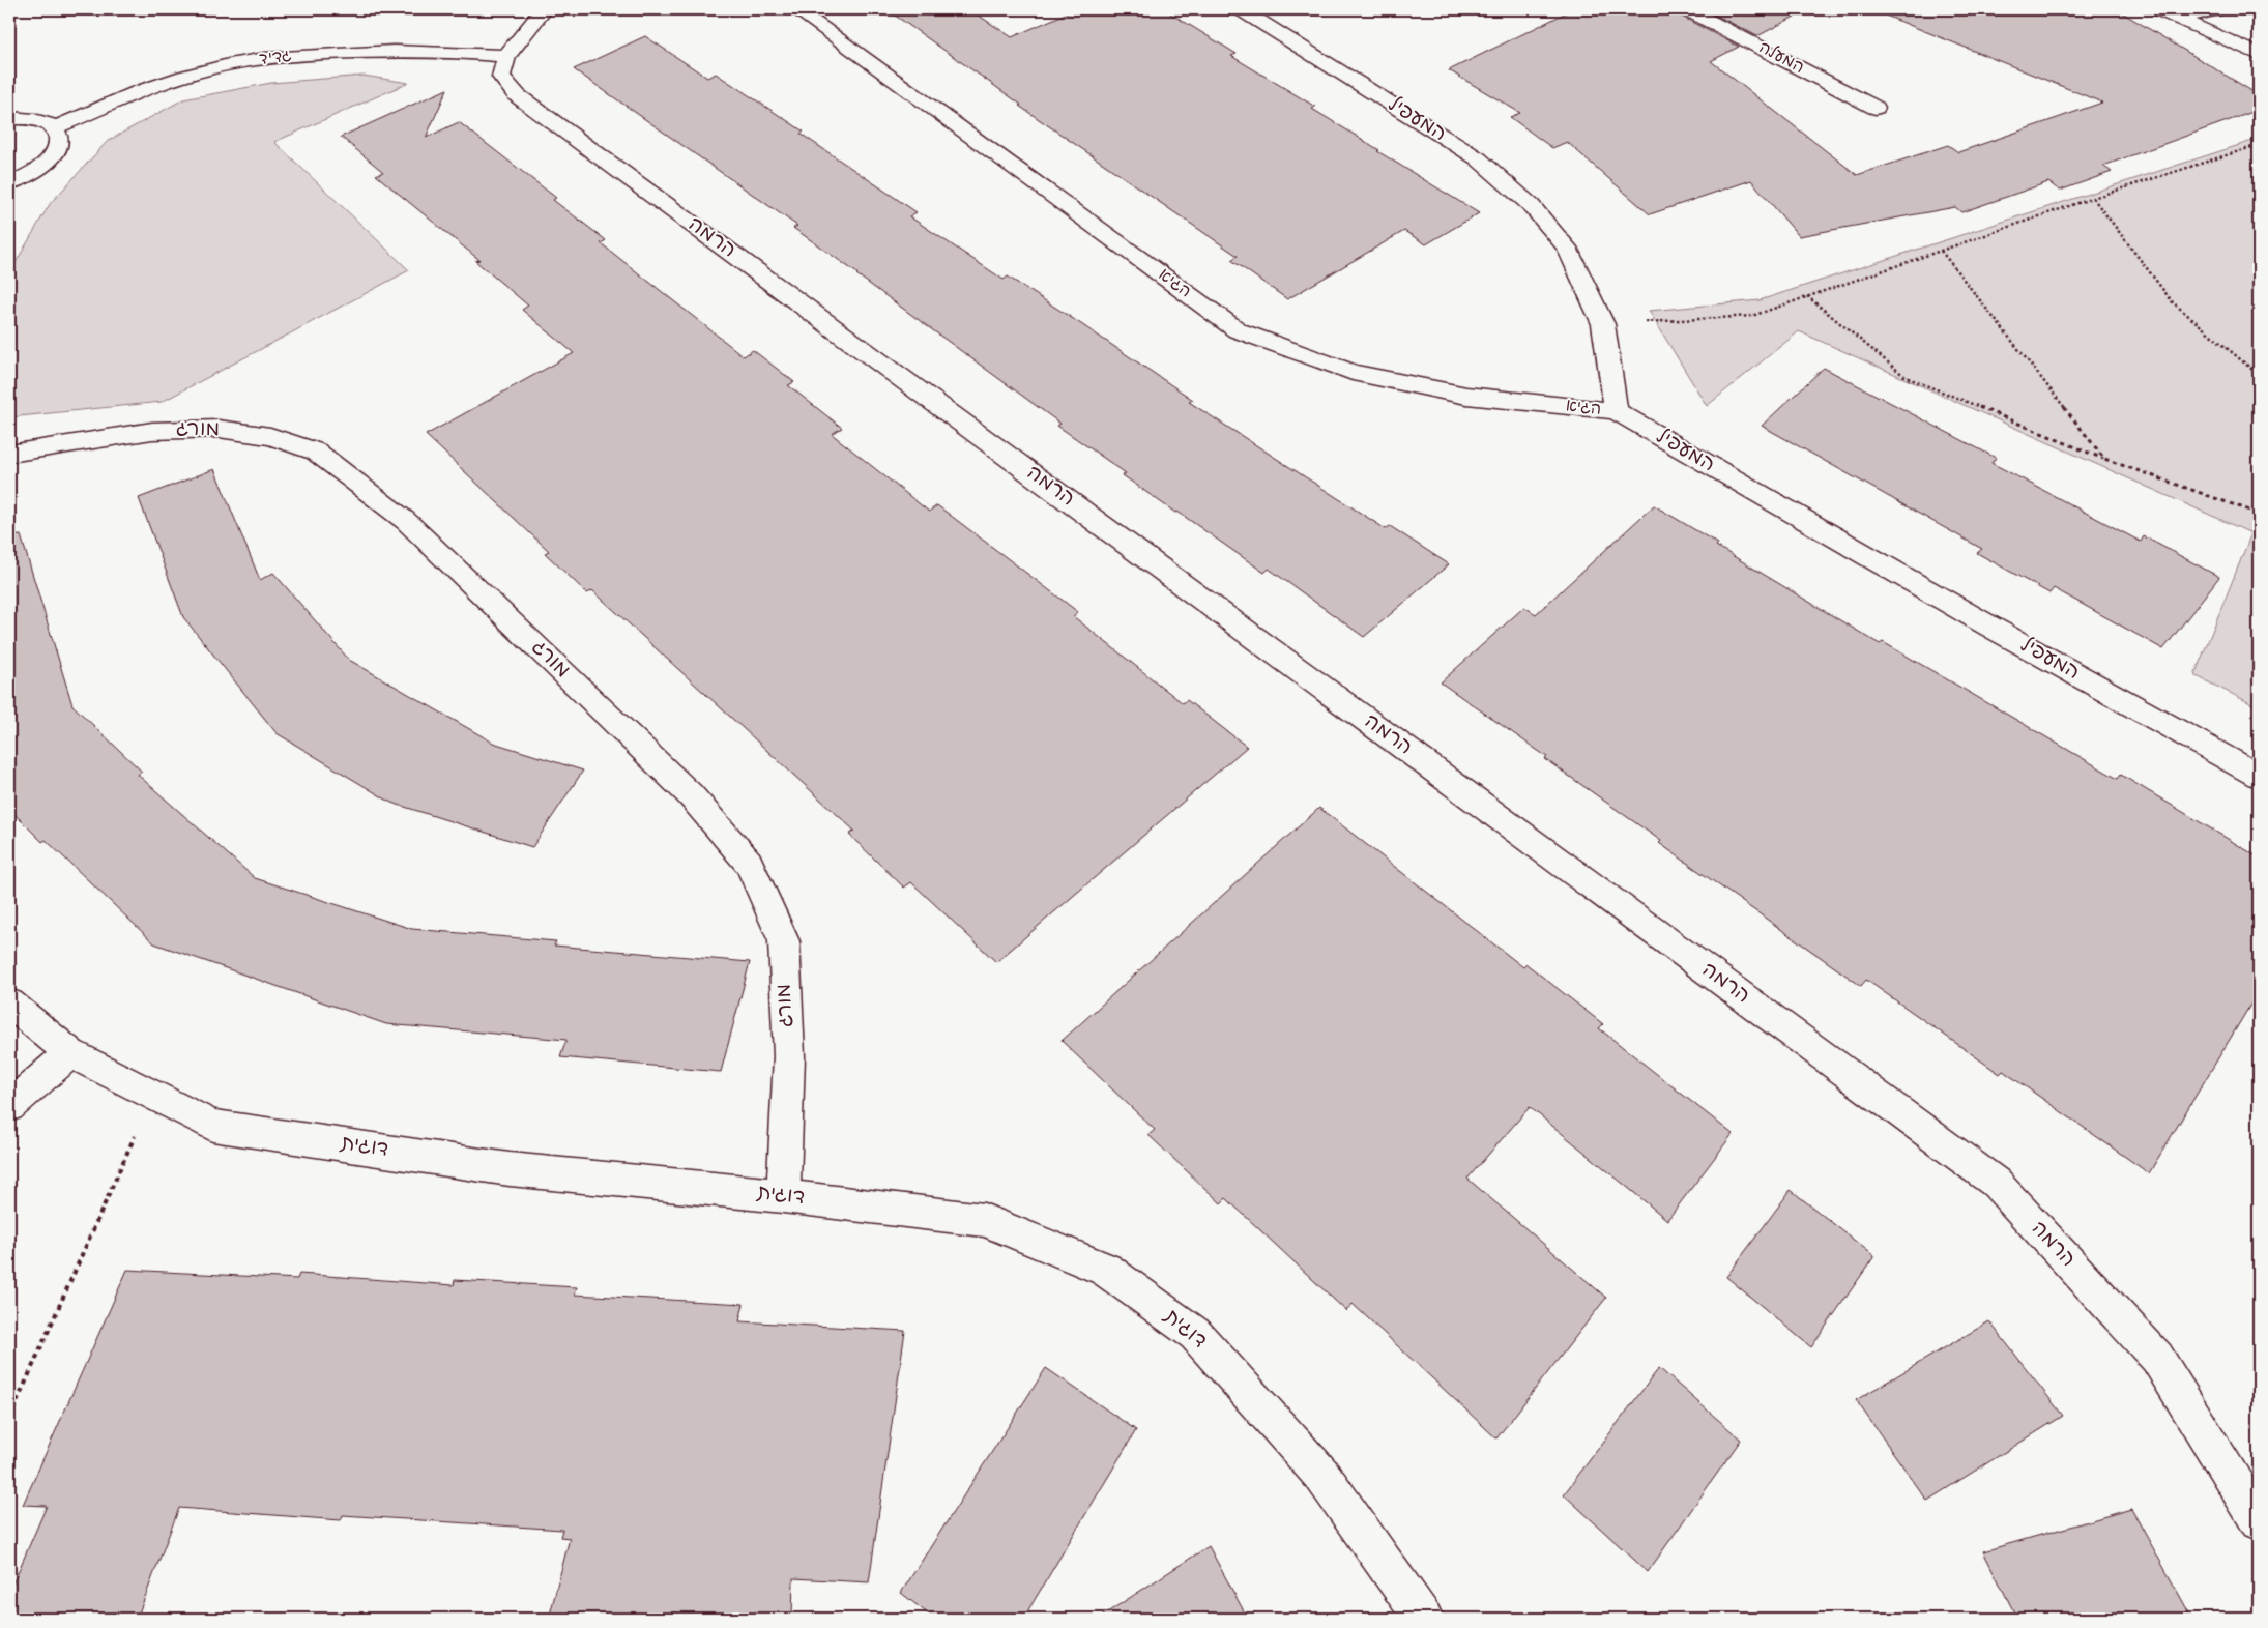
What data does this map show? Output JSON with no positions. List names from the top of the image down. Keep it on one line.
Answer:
{"streets":{"street":["גדיד","המעלה","המעפיל","הרמה","הגיא","מורג","דוגית"]},"crossings":[["גדיד","הרמה"],["המעפיל","הגיא"],["מורג","דוגית"]]}
